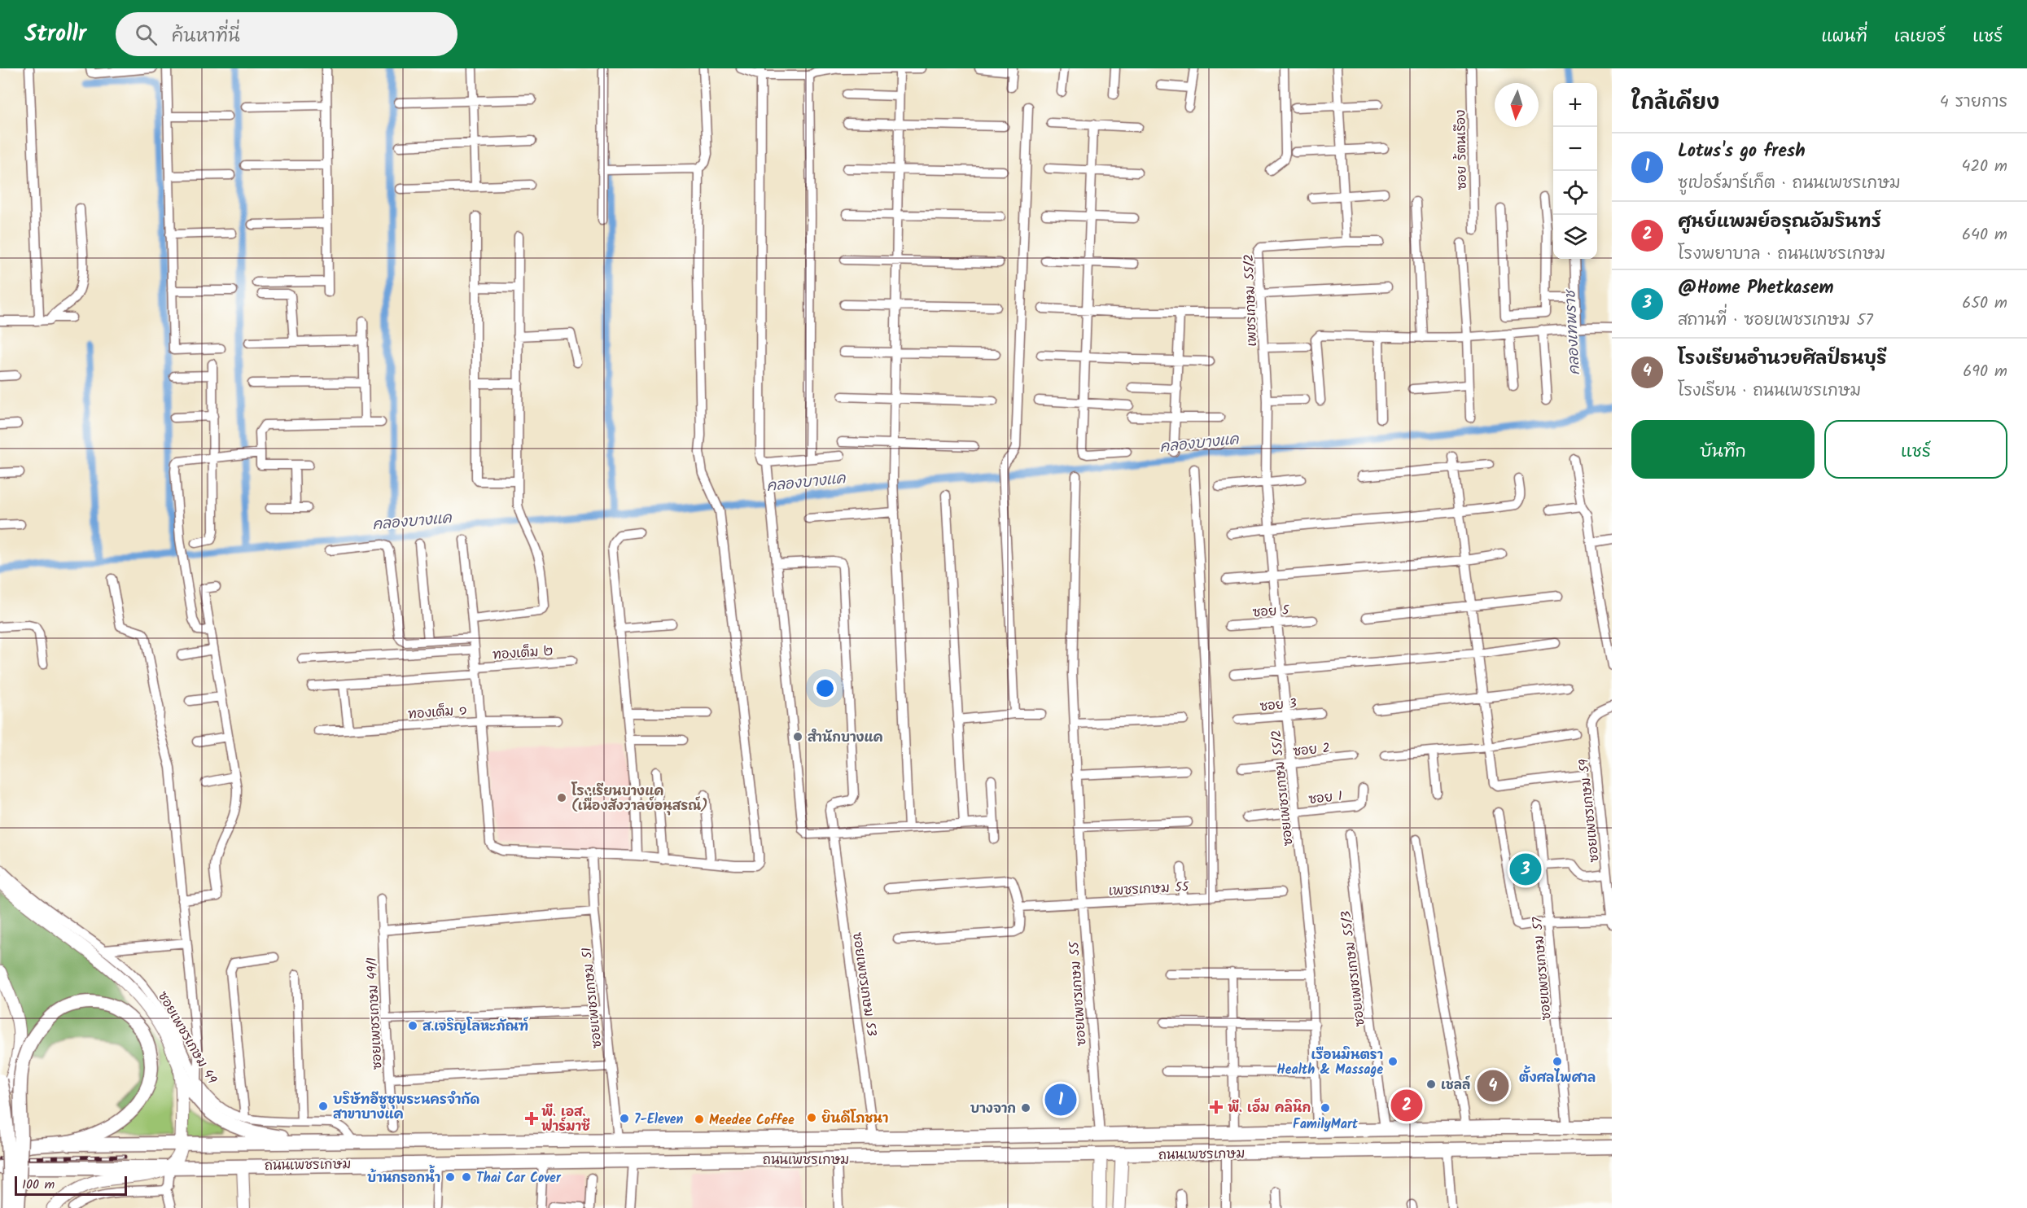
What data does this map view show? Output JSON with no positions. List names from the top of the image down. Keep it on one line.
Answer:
{"streets":{"main road":["ถนนเพชรเกษม"],"street":["ซอย ร้ตนเรึอง","เพชรเกษม 55/2","ซอย 5","ทองเต็ม ๒","ซอย 3","ทองเต็ม ๑","ซอย 2","ซอยเพชรเกษม 55/2","ซอย 1","ซอยเพชรเกษม 59","เพชรเกษม 55","ซอยเพชรเกษม 55/3","ซอยเพชรเกษม 57","ซอยเพชรเกษม 53","ซอยเพชรเกษม 55","ซอยเพชรเกษม 51","ซอยเพชรเกษม 49/1","ซอยเพชรเกษม 49"]},"crossings":[["เพชรเกษม 55/2","ซอยเพชรเกษม 55/2"],["ซอย 5","ซอยเพชรเกษม 55/2"],["ซอย 3","ซอยเพชรเกษม 55/2"],["ซอย 2","ซอยเพชรเกษม 55/2"],["ซอยเพชรเกษม 55/2","ซอย 1"],["ซอยเพชรเกษม 55/2","ถนนเพชรเกษม"],["เพชรเกษม 55","ซอยเพชรเกษม 55"],["ซอยเพชรเกษม 55/3","ถนนเพชรเกษม"],["ซอยเพชรเกษม 57","ถนนเพชรเกษม"],["ซอยเพชรเกษม 53","ถนนเพชรเกษม"],["ซอยเพชรเกษม 55","ถนนเพชรเกษม"],["ซอยเพชรเกษม 51","ถนนเพชรเกษม"],["ซอยเพชรเกษม 49","ถนนเพชรเกษม"]],"water":["คลองเทพราช","คลองบางแค"],"places":{"other":["สำนักบางแค","โรงเรียนบางแค (เนื่องสังวาลย์อนุสรณ์)","ส.เจริญโลหะภัณฑ์","เรือนมินตรา Health & Massage","ตั้งศลไพศาล","เชลล์","บริษัทอีซูซุพระนครจำกัด สาขาบางแค","บางจาก","FamilyMart","ยินดีโภชนา","7-Eleven","Meedee Coffee","บ้านกรอกน้ำ","Thai Car Cover"],"health":["พี. เอ็ม คลินิก","พี. เอส. ฟาร์มาซี"]},"scale_bar":"100 m","north":"bottom","page":{"header":"Strollr","search":"ค้นหาที่นี่","nav":["แผนที่","เลเยอร์","แชร์"],"heading":["ใกล้เคียง","4 รายการ"],"map_buttons":["+","−"],"list":[{"mark":"1","name":"Lotus's go fresh","note":"ซูเปอร์มาร์เก็ต · ถนนเพชรเกษม","value":"420 m"},{"mark":"2","name":"ศูนย์แพมย์อรุณอัมรินทร์","note":"โรงพยาบาล · ถนนเพชรเกษม","value":"640 m"},{"mark":"3","name":"@Home Phetkasem","note":"สถานที่ · ซอยเพชรเกษม 57","value":"650 m"},{"mark":"4","name":"โรงเรียนอำนวยศิลป์ธนบุรี","note":"โรงเรียน · ถนนเพชรเกษม","value":"690 m"}],"buttons":["บันทึก","แชร์"],"pins":["3","4","1","2"],"scale":"100 m"}}
